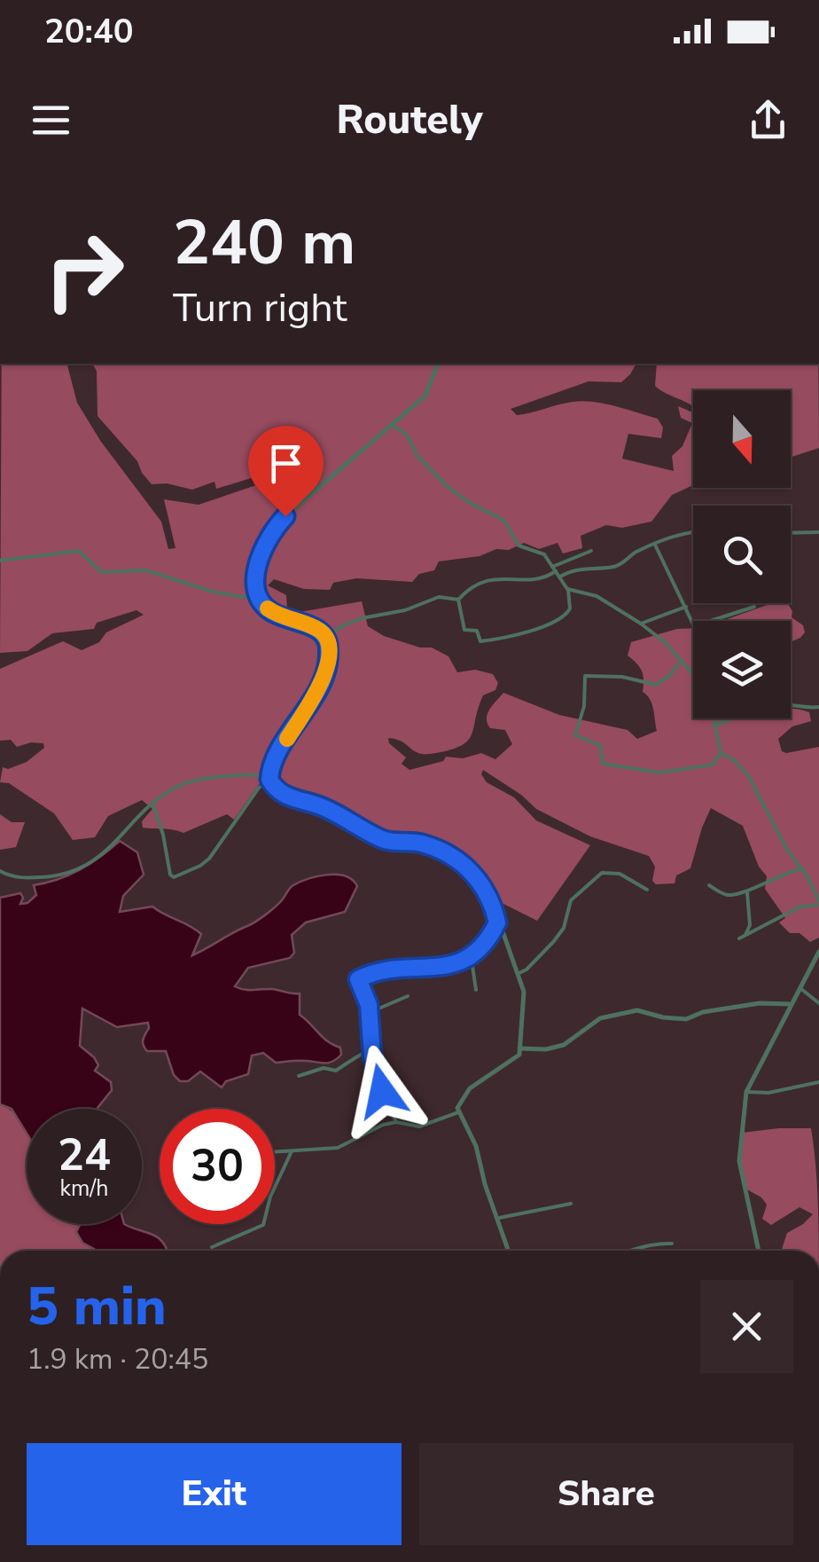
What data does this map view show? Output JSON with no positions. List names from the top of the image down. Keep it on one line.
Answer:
{"north":"bottom","page":{"status":"20:40","header":"Routely","turn":["240 m","Turn right"],"speed":"24 km/h","limit":"30","heading":["5 min","1.9 km · 20:45"],"buttons":["Exit","Share"]}}
